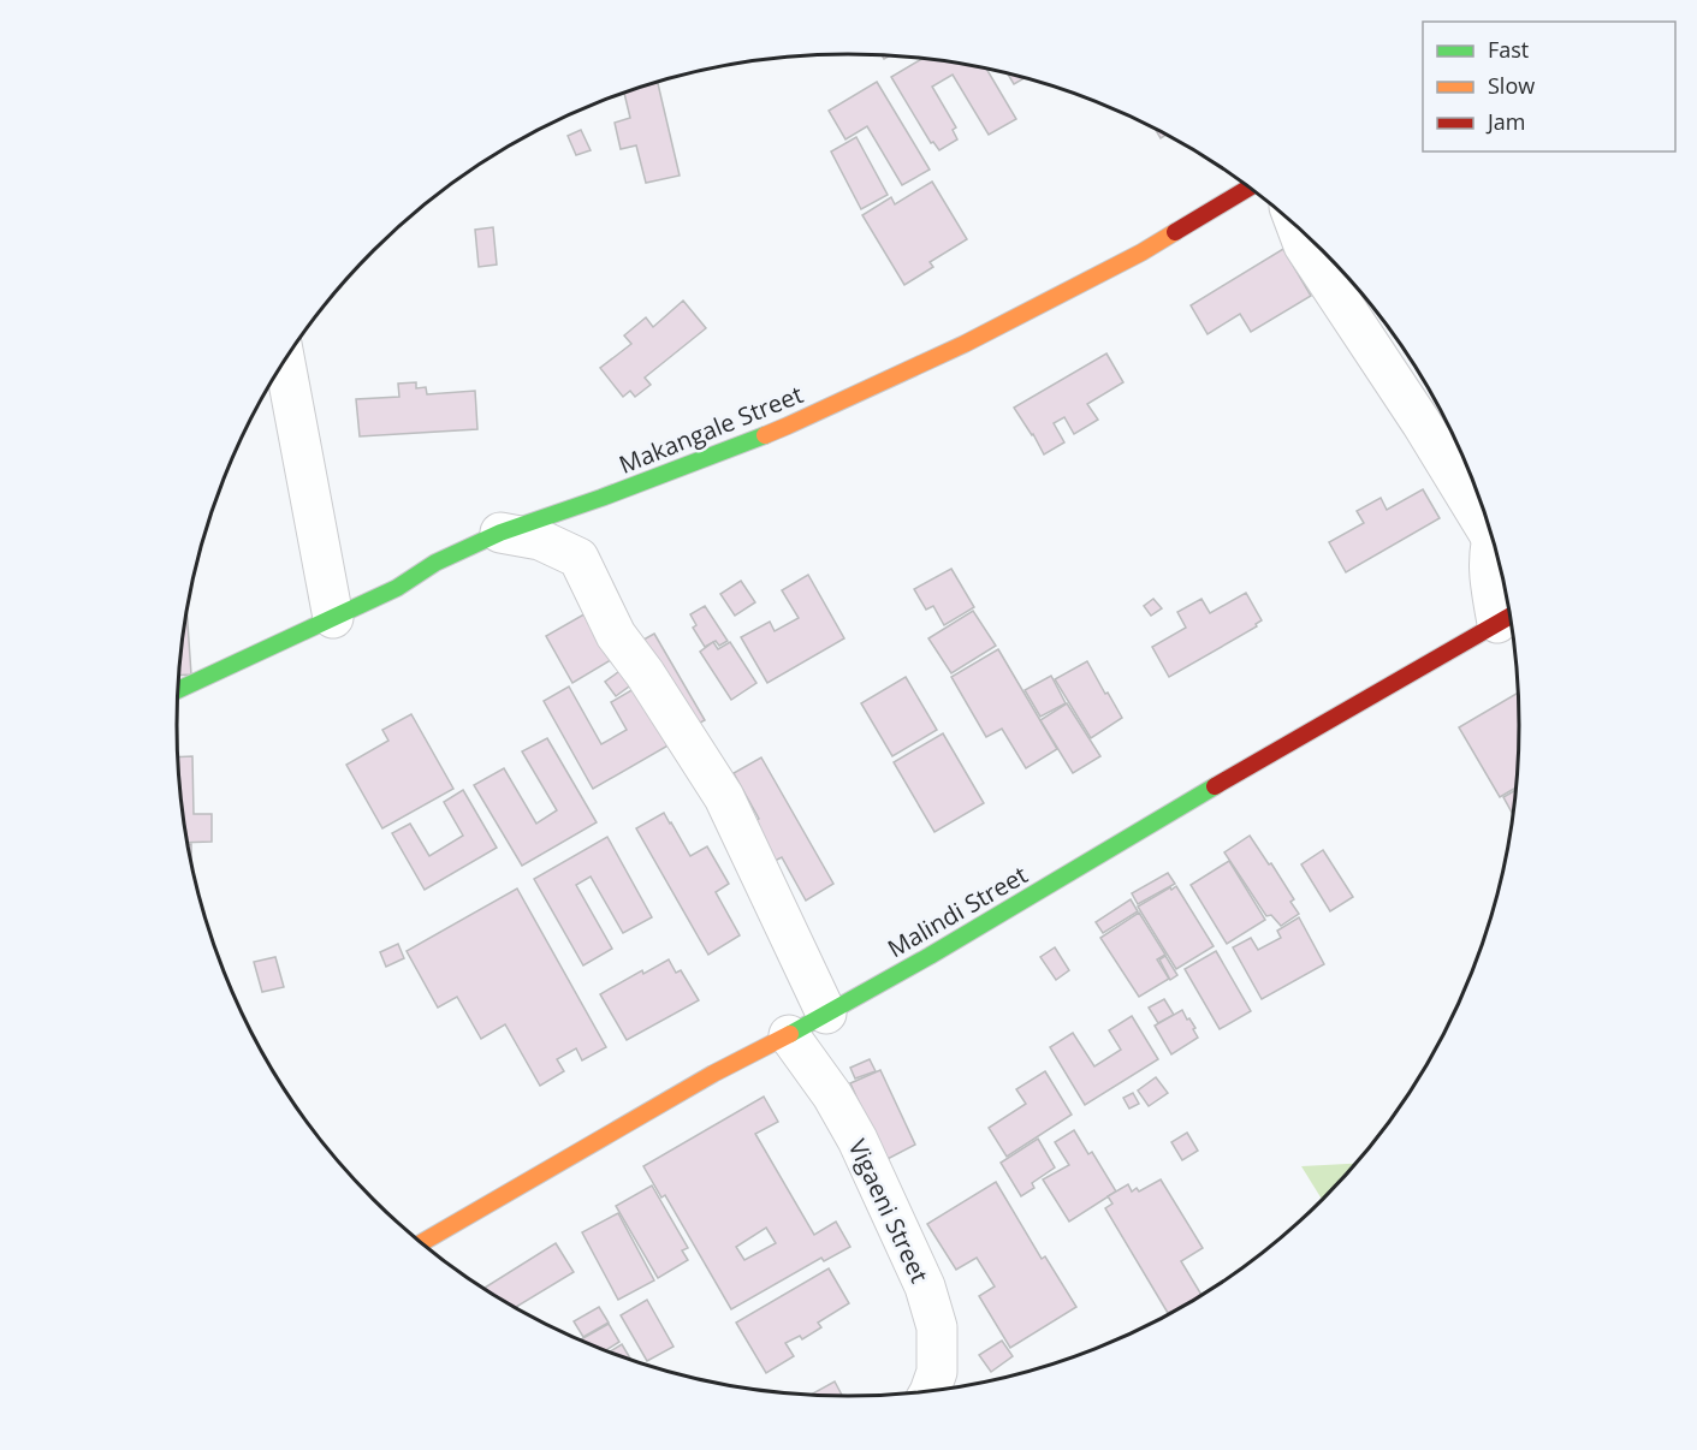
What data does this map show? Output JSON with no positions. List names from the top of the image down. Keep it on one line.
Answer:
{"streets":{"street":["Makangale Street","Malindi Street","Vigaeni Street"]},"crossings":[["Malindi Street","Vigaeni Street"]],"legend":["Fast","Slow","Jam"]}
